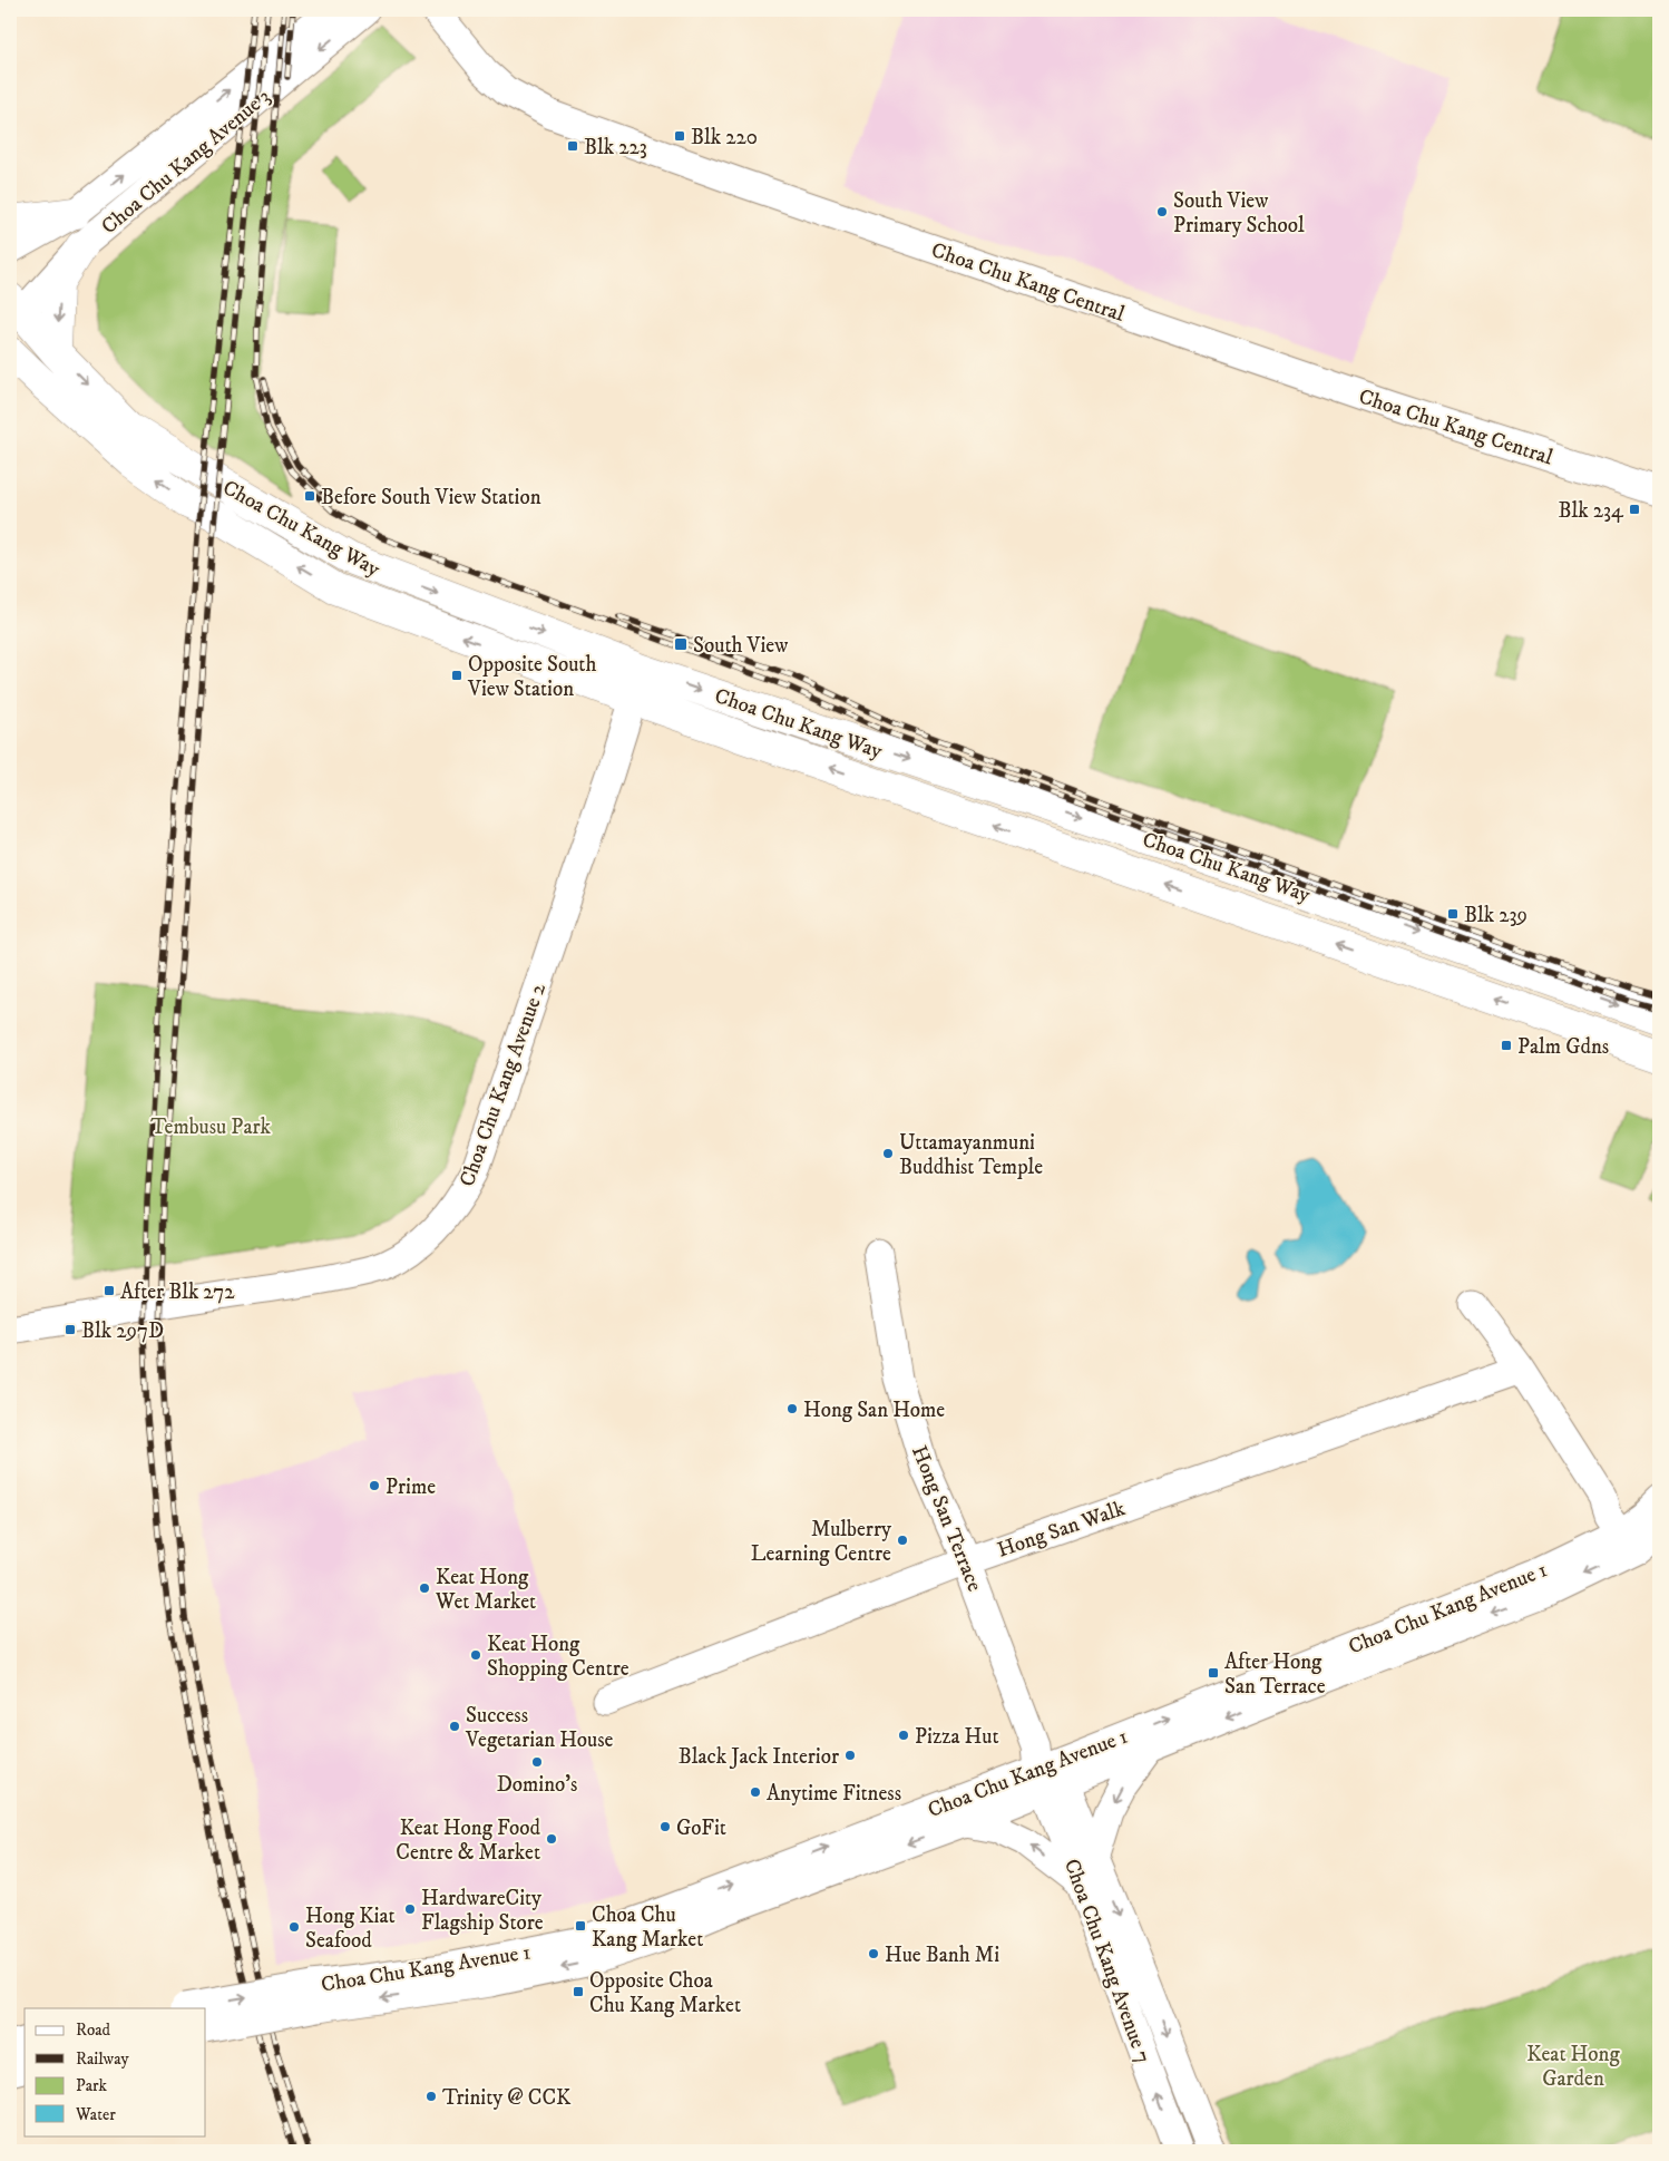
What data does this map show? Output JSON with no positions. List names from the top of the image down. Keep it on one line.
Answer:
{"streets":{"main road":["Choa Chu Kang Way"],"street":["Choa Chu Kang Avenue 3","Choa Chu Kang Central","Choa Chu Kang Avenue 2","Hong San Terrace","Hong San Walk","Choa Chu Kang Avenue 1","Choa Chu Kang Avenue 7"]},"crossings":[["Choa Chu Kang Avenue 3","Choa Chu Kang Way"],["Choa Chu Kang Way","Choa Chu Kang Avenue 2"],["Hong San Terrace","Hong San Walk"],["Hong San Terrace","Choa Chu Kang Avenue 1"],["Hong San Terrace","Choa Chu Kang Avenue 7"],["Choa Chu Kang Avenue 1","Choa Chu Kang Avenue 7"]],"parks":["Tembusu Park","Keat Hong Garden"],"places":{"transit":["Blk 220","Blk 223","Before South View Station","Blk 234","South View","Opposite South View Station","Blk 239","Palm Gdns","After Blk 272","Blk 297D","After Hong San Terrace","Choa Chu Kang Market","Opposite Choa Chu Kang Market"],"other":["South View Primary School","Uttamayanmuni Buddhist Temple","Hong San Home","Prime","Mulberry Learning Centre","Keat Hong Wet Market","Keat Hong Shopping Centre","Success Vegetarian House","Pizza Hut","Black Jack Interior","Domino's","Anytime Fitness","GoFit","Keat Hong Food Centre & Market","HardwareCity Flagship Store","Hong Kiat Seafood","Hue Banh Mi","Trinity @ CCK"]},"legend":["Road","Railway","Park","Water"]}
